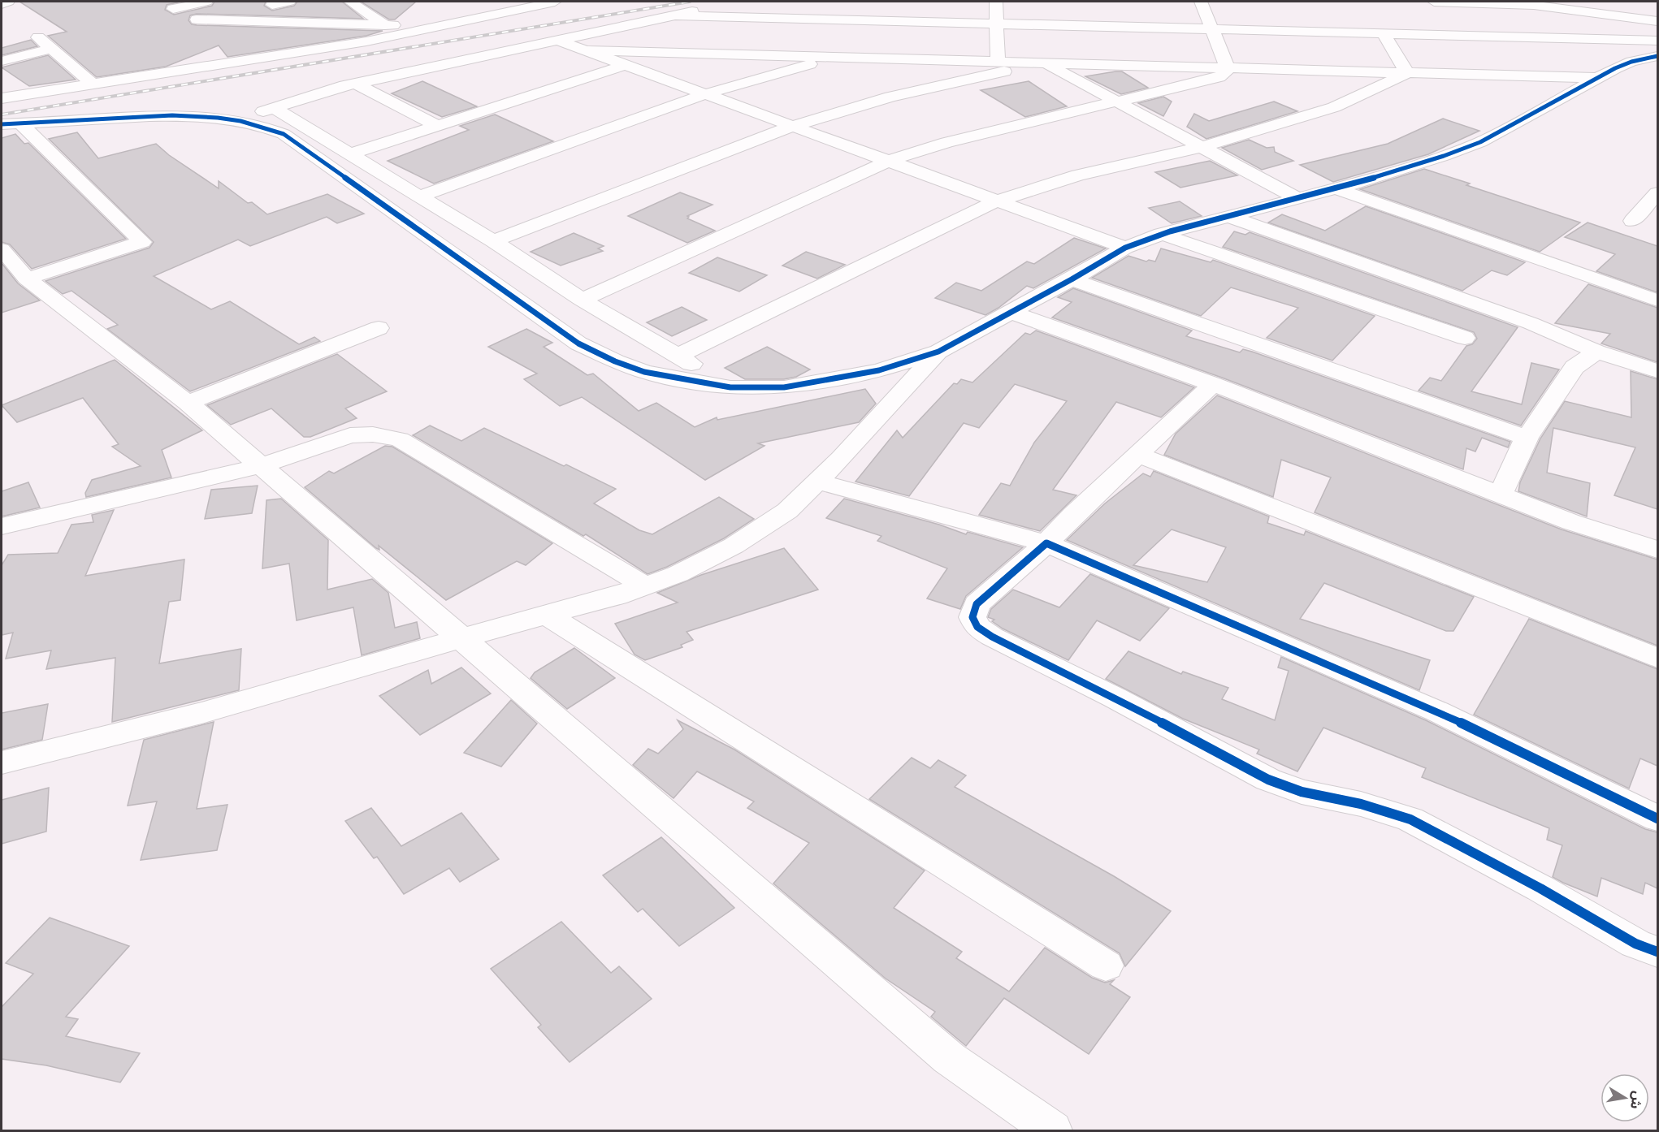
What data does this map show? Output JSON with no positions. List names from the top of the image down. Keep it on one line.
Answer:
{"north":"right"}
